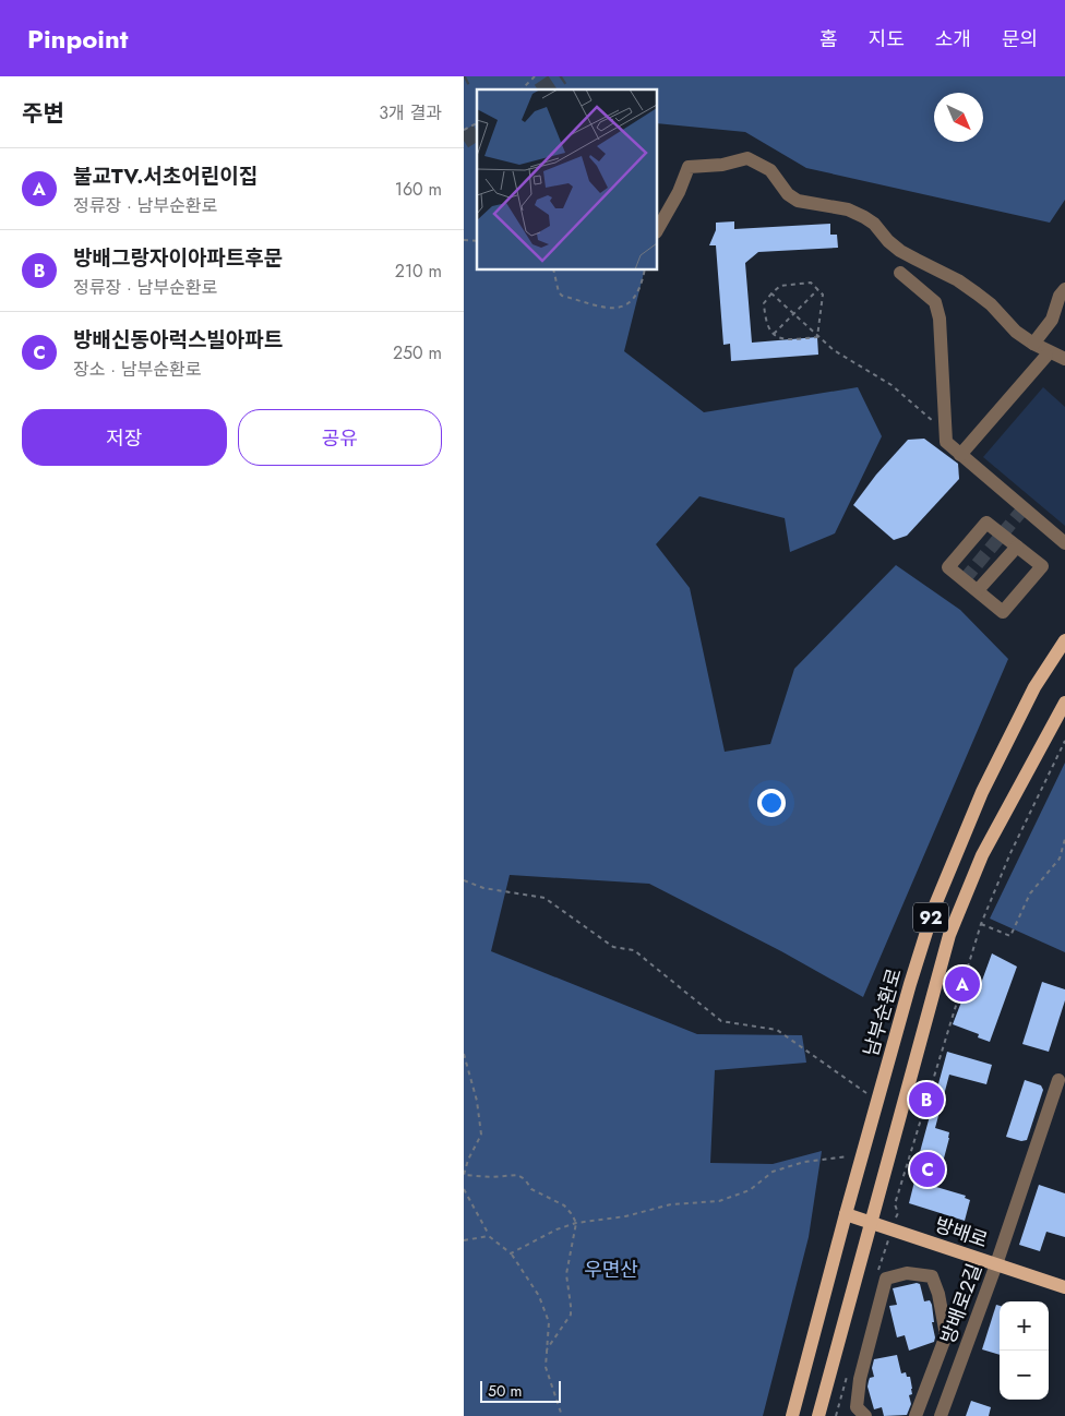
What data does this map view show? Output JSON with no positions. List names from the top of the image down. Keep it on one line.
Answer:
{"streets":{"main road":["92","남부순환로","방배로"],"street":["방배로2길"]},"crossings":[["92","방배로"],["남부순환로","방배로"],["방배로","방배로2길"]],"parks":["우면산"],"scale_bar":"50 m","north":"bottom right","page":{"header":"Pinpoint","nav":["홈","지도","소개","문의"],"heading":["주변","3개 결과"],"list":[{"mark":"A","name":"불교TV.서초어린이집","note":"정류장 · 남부순환로","value":"160 m"},{"mark":"B","name":"방배그랑자이아파트후문","note":"정류장 · 남부순환로","value":"210 m"},{"mark":"C","name":"방배신동아럭스빌아파트","note":"장소 · 남부순환로","value":"250 m"}],"buttons":["저장","공유"],"pins":["A","B","C"],"map_buttons":["+","−"],"scale":"50 m"}}
